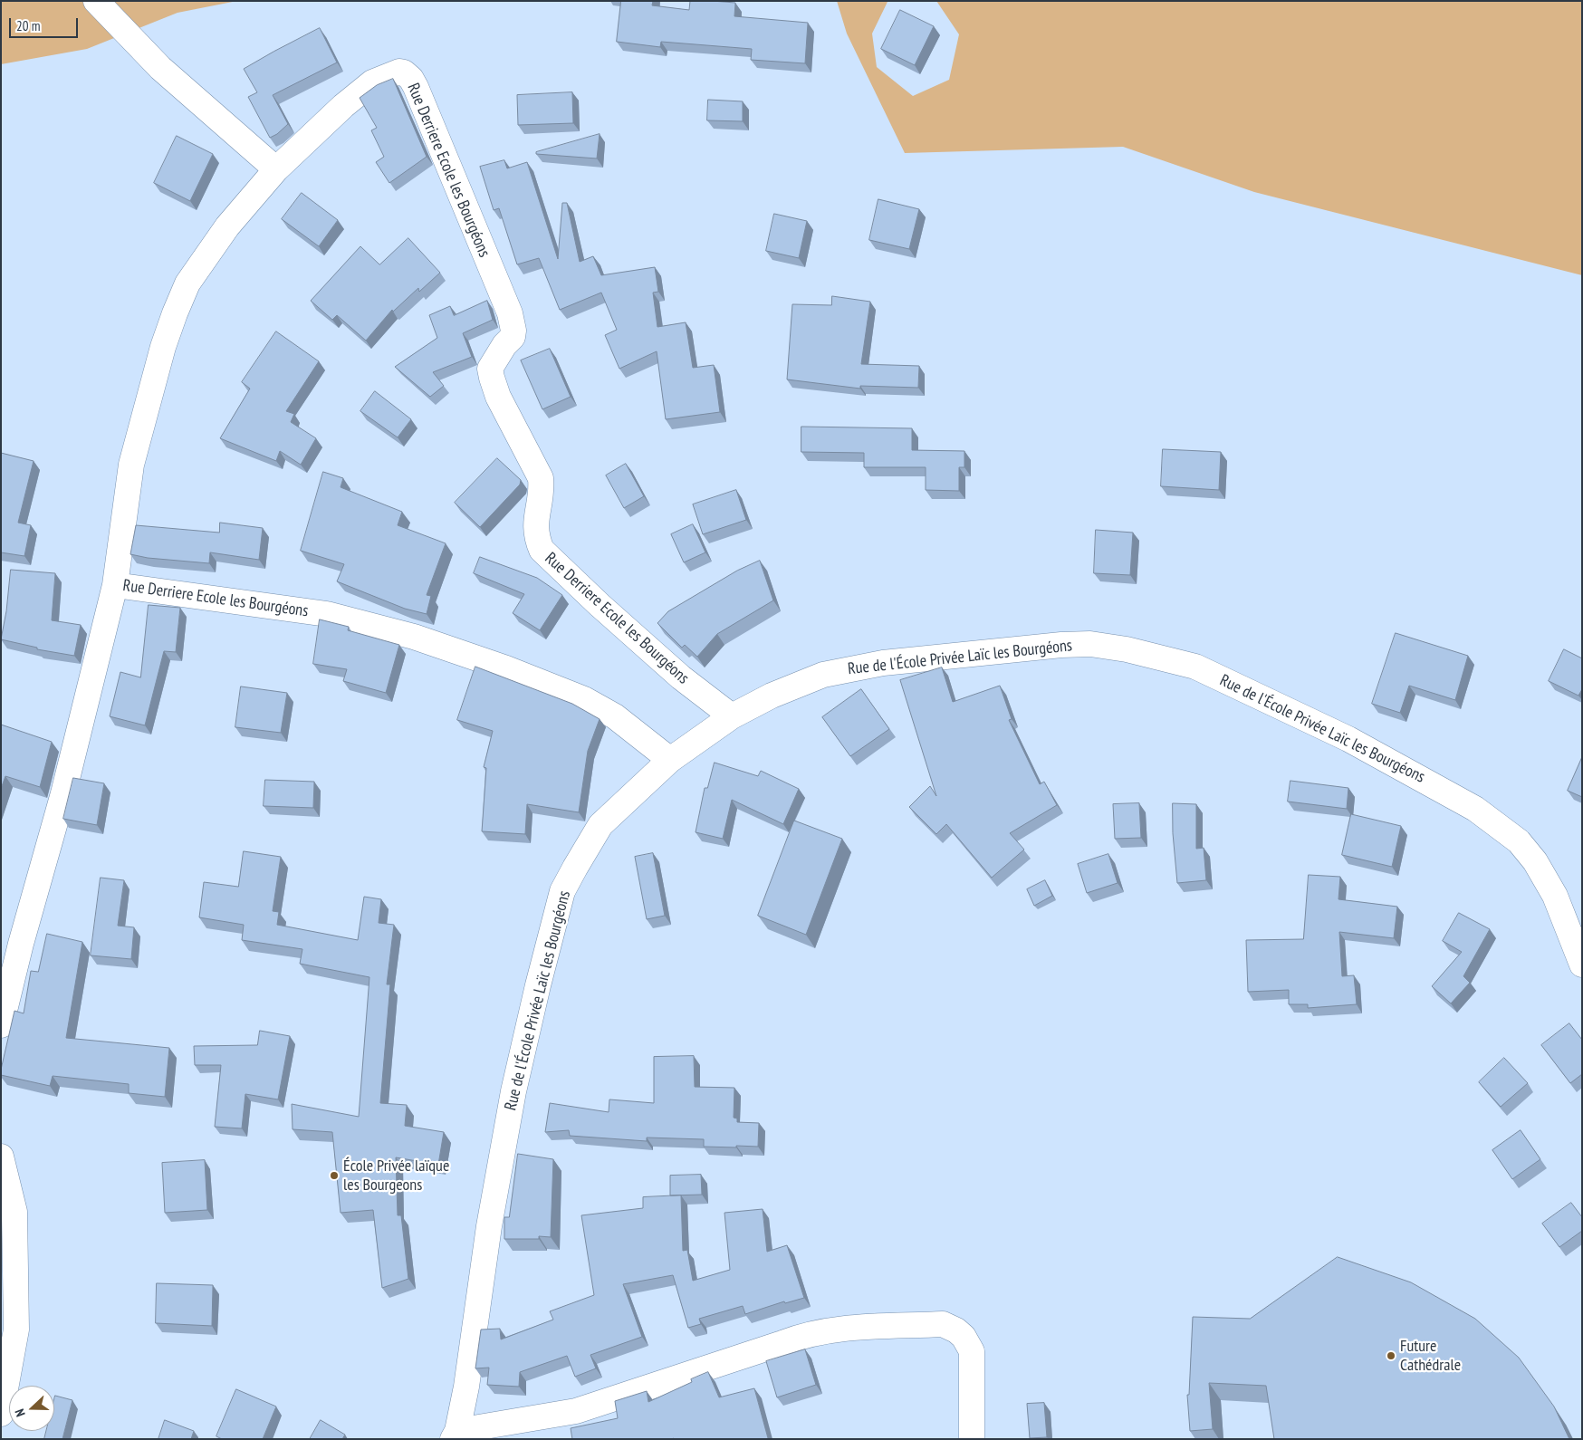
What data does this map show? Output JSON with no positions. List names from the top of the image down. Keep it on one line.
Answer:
{"streets":{"street":["Rue Derriere Ecole les Bourgéons","Rue de l'École Privée Laïc les Bourgéons"]},"crossings":[["Rue Derriere Ecole les Bourgéons","Rue de l'École Privée Laïc les Bourgéons"]],"places":["École Privée laïque les Bourgeons","Future Cathédrale"],"scale_bar":"20 m","north":"left"}
